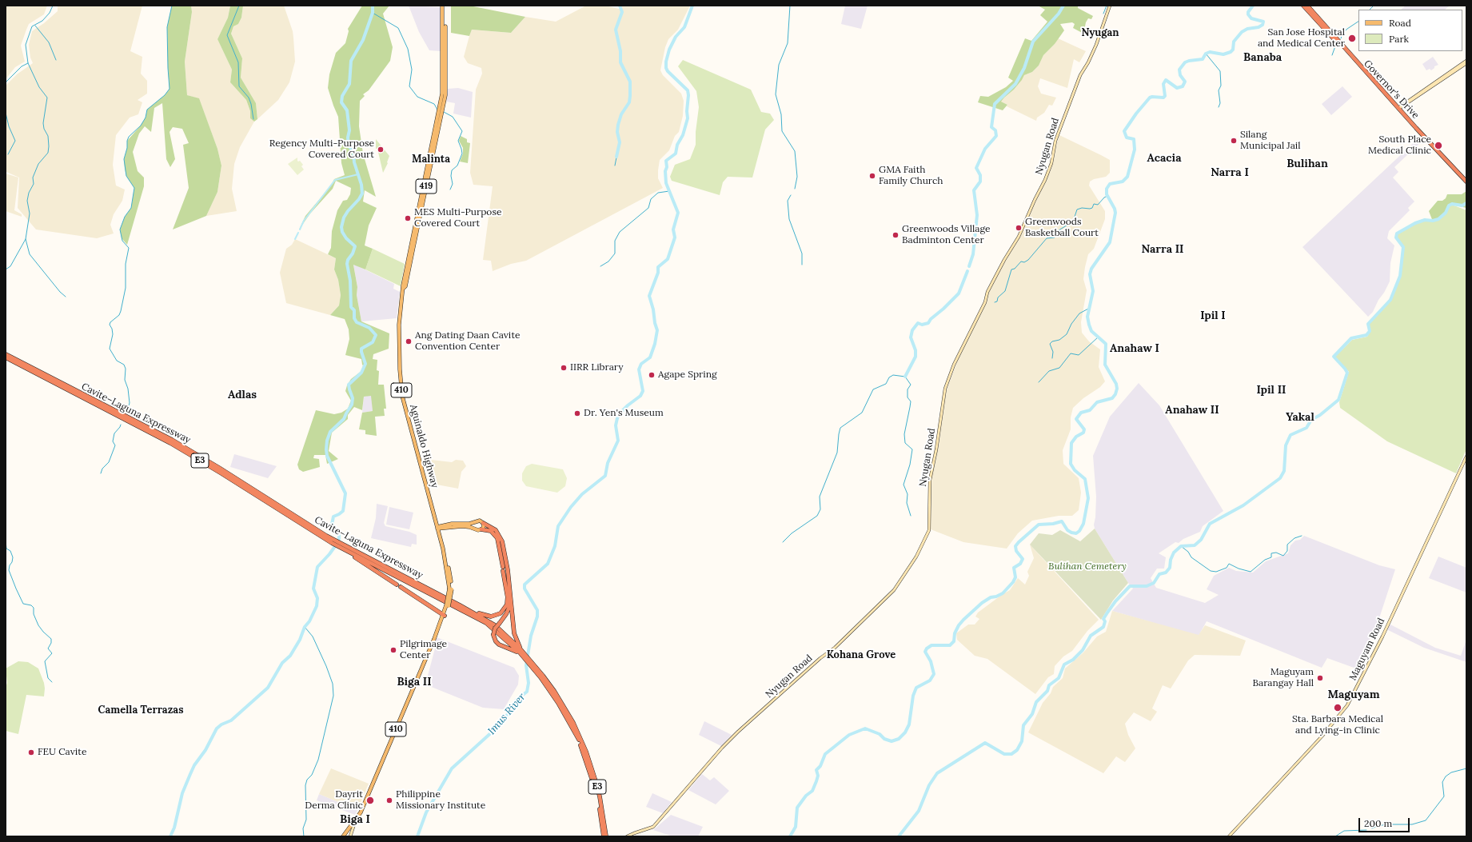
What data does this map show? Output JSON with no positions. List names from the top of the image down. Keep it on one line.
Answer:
{"streets":{"highway":["Governor's Drive","Cavite–Laguna Expressway","E3"],"main road":["Nyugan Road","419","410","Aguinaldo Highway","Maguyam Road"]},"crossings":[["410","Aguinaldo Highway"]],"districts":["Nyugan","Banaba","Acacia","Malinta","Bulihan","Narra I","Narra II","Ipil I","Anahaw I","Ipil II","Adlas","Anahaw II","Yakal","Kohana Grove","Biga II","Maguyam","Camella Terrazas","Biga I"],"water":["Imus River"],"parks":["Bulihan Cemetery"],"places":["San Jose Hospital and Medical Center","Silang Municipal Jail","South Place Medical Clinic","Regency Multi-Purpose Covered Court","GMA Faith Family Church","MES Multi-Purpose Covered Court","Greenwoods Basketball Court","Greenwoods Village Badminton Center","Ang Dating Daan Cavite Convention Center","IIRR Library","Agape Spring","Dr. Yen's Museum","Pilgrimage Center","Maguyam Barangay Hall","Sta. Barbara Medical and Lying-in Clinic","FEU Cavite","Dayrit Derma Clinic","Philippine Missionary Institute"],"legend":["Road","Park"],"scale_bar":"200 m"}
